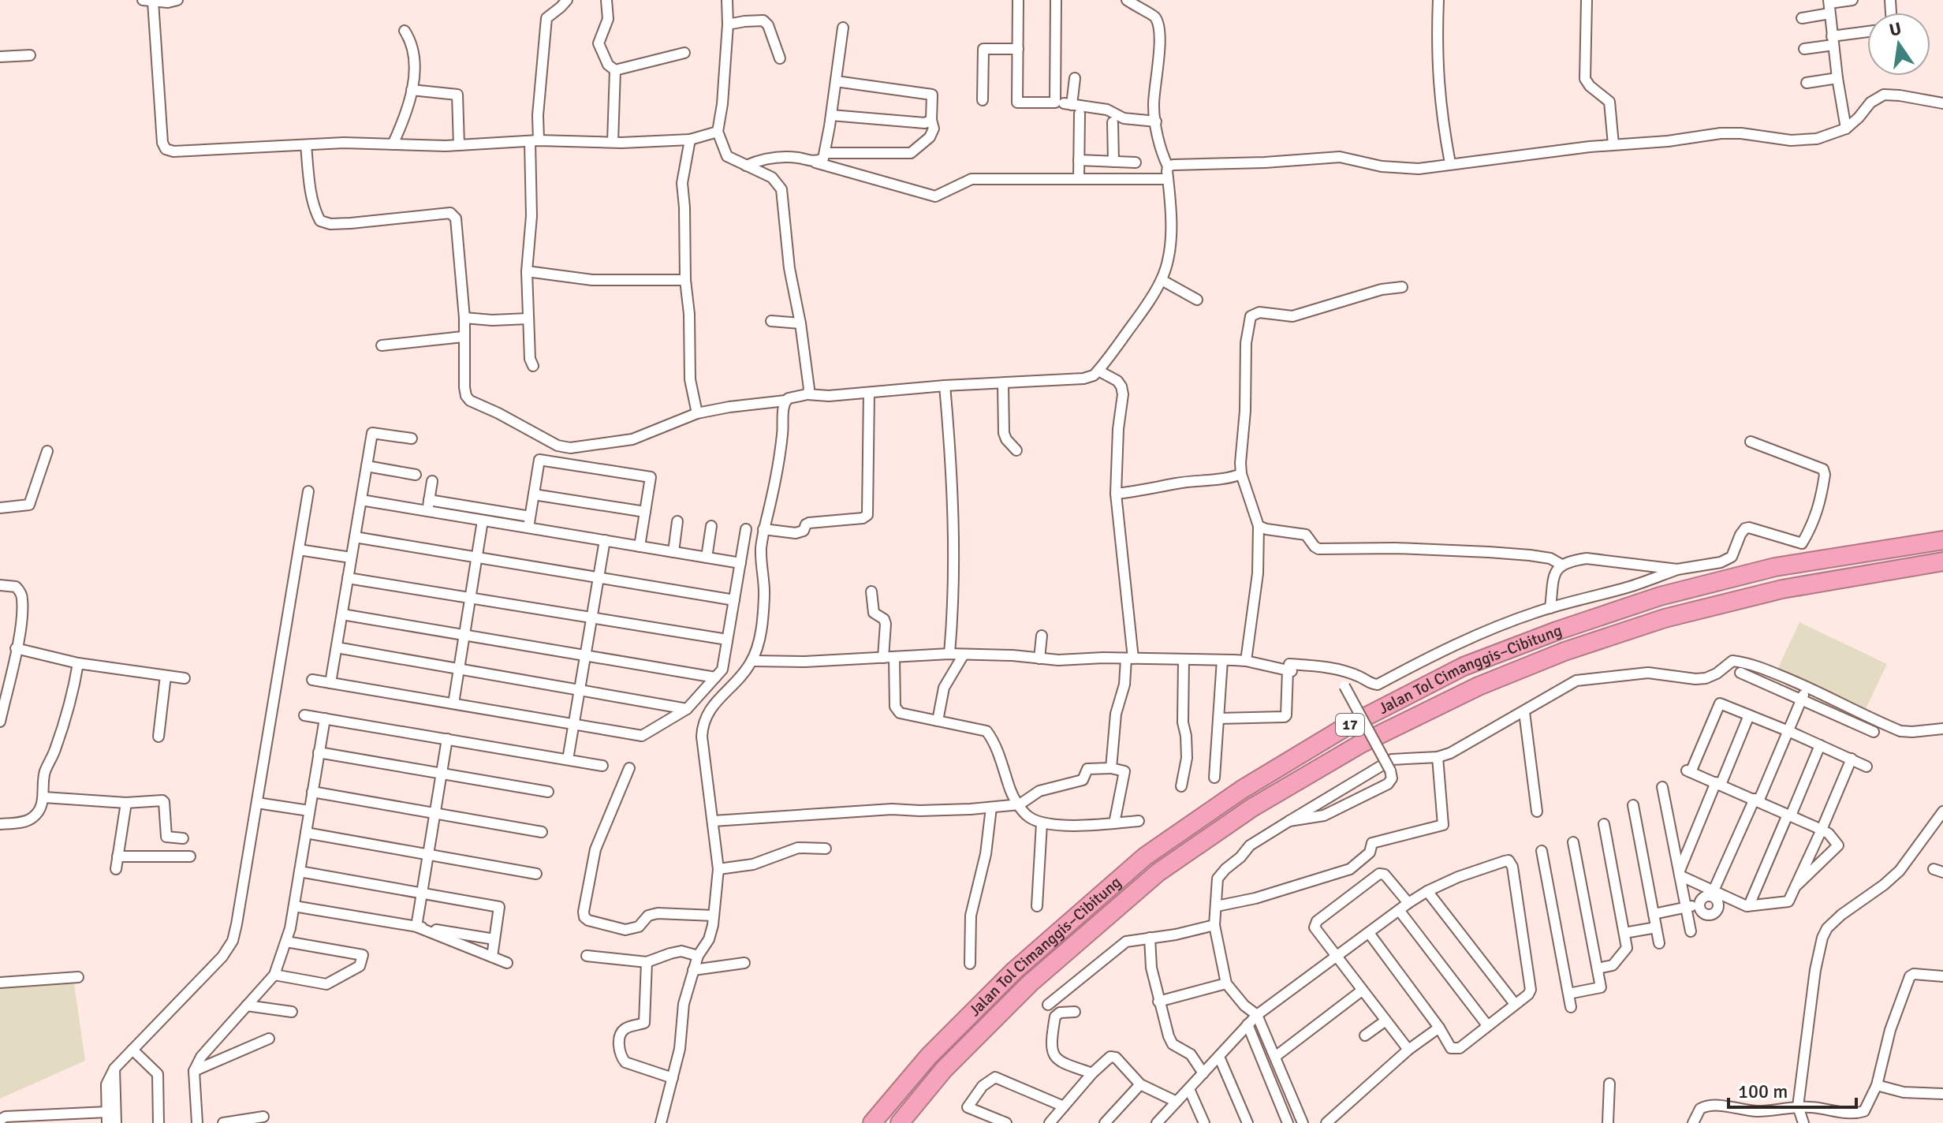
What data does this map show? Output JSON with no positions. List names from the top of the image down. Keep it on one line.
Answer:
{"streets":{"highway":["Jalan Tol Cimanggis–Cibitung","17"]},"scale_bar":"100 m","north":"top"}
